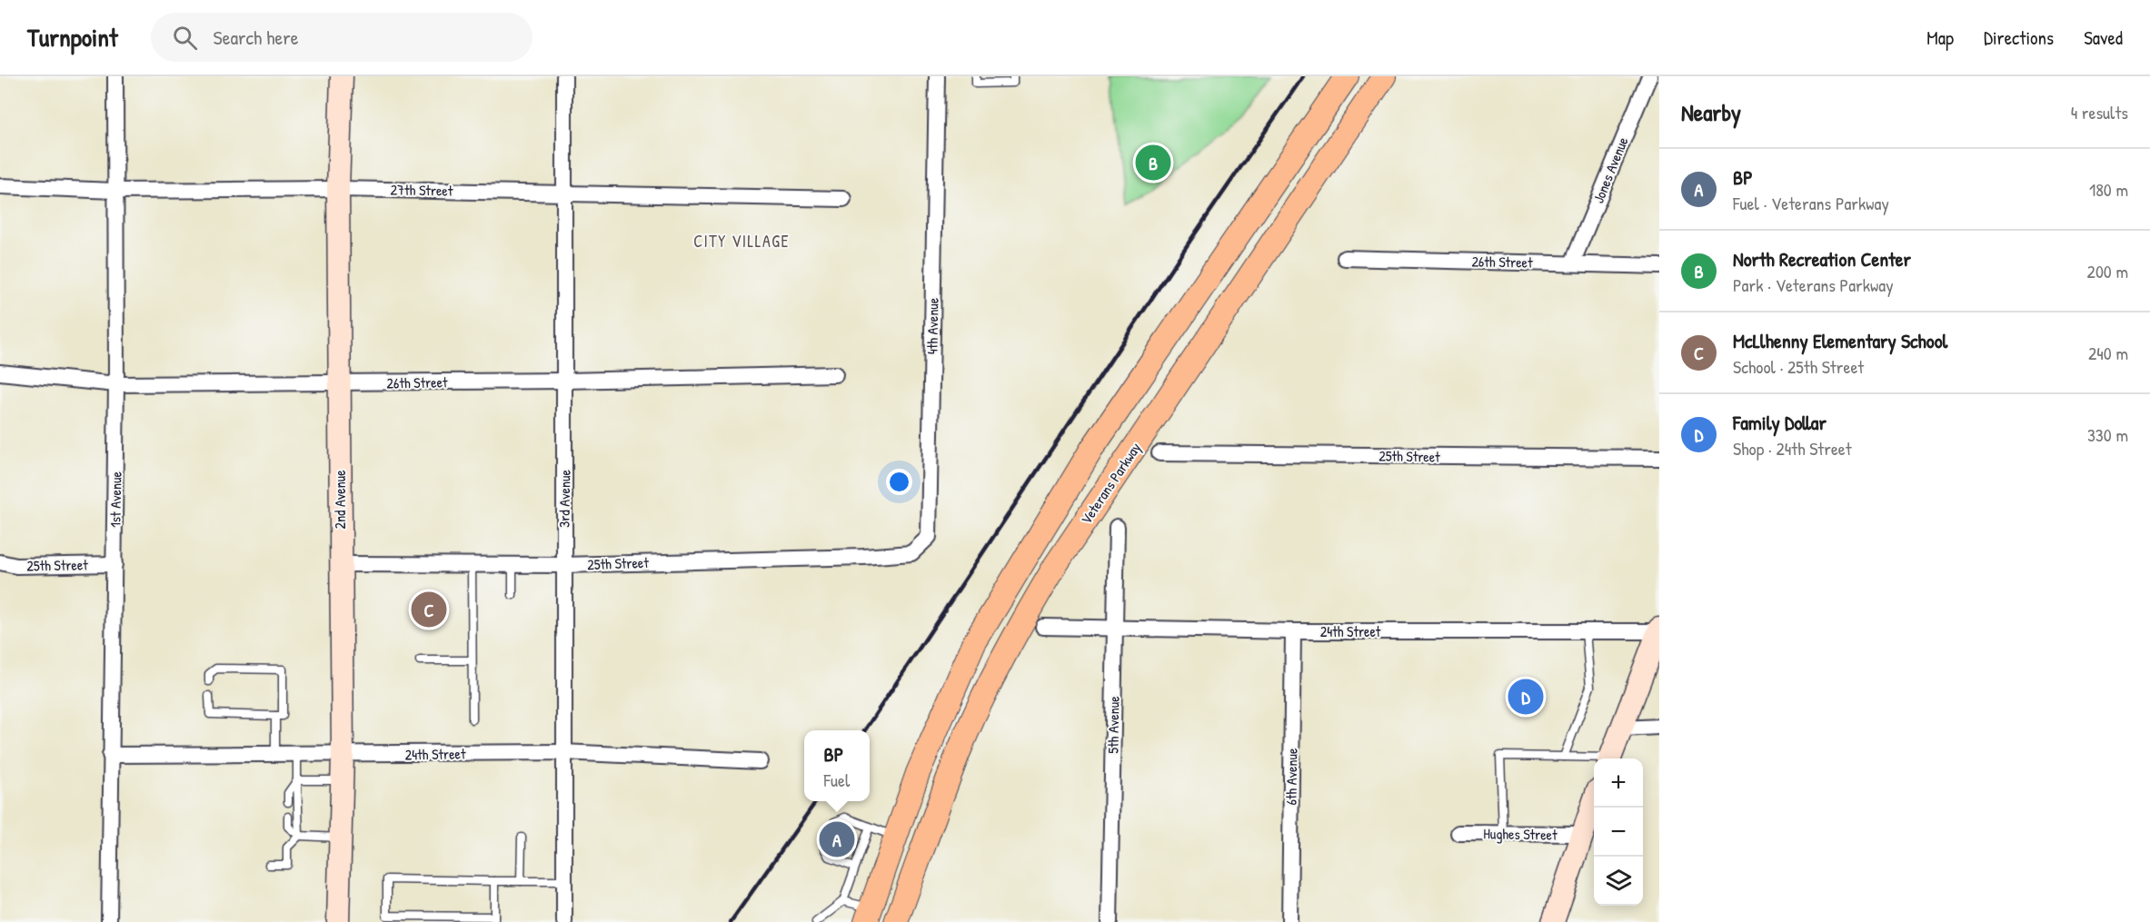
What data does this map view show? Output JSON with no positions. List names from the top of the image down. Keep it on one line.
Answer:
{"streets":{"main road":["Veterans Parkway","2nd Avenue"],"street":["Jones Avenue","27th Street","26th Street","4th Avenue","25th Street","3rd Avenue","1st Avenue","24th Street","5th Avenue","6th Avenue","Hughes Street"]},"crossings":[["Jones Avenue","26th Street"],["27th Street","3rd Avenue"],["27th Street","1st Avenue"],["27th Street","2nd Avenue"],["26th Street","3rd Avenue"],["26th Street","1st Avenue"],["26th Street","2nd Avenue"],["4th Avenue","25th Street"],["25th Street","3rd Avenue"],["25th Street","1st Avenue"],["25th Street","2nd Avenue"],["3rd Avenue","24th Street"],["1st Avenue","24th Street"],["2nd Avenue","24th Street"],["24th Street","5th Avenue"],["24th Street","6th Avenue"]],"districts":["CITY VILLAGE"],"page":{"header":"Turnpoint","search":"Search here","nav":["Map","Directions","Saved"],"heading":["Nearby","4 results"],"pins":["B","C","D","A"],"list":[{"mark":"A","name":"BP","note":"Fuel · Veterans Parkway","value":"180 m"},{"mark":"B","name":"North Recreation Center","note":"Park · Veterans Parkway","value":"200 m"},{"mark":"C","name":"McLlhenny Elementary School","note":"School · 25th Street","value":"240 m"},{"mark":"D","name":"Family Dollar","note":"Shop · 24th Street","value":"330 m"}],"popup":["BP","Fuel"],"map_buttons":["+","−"]}}
